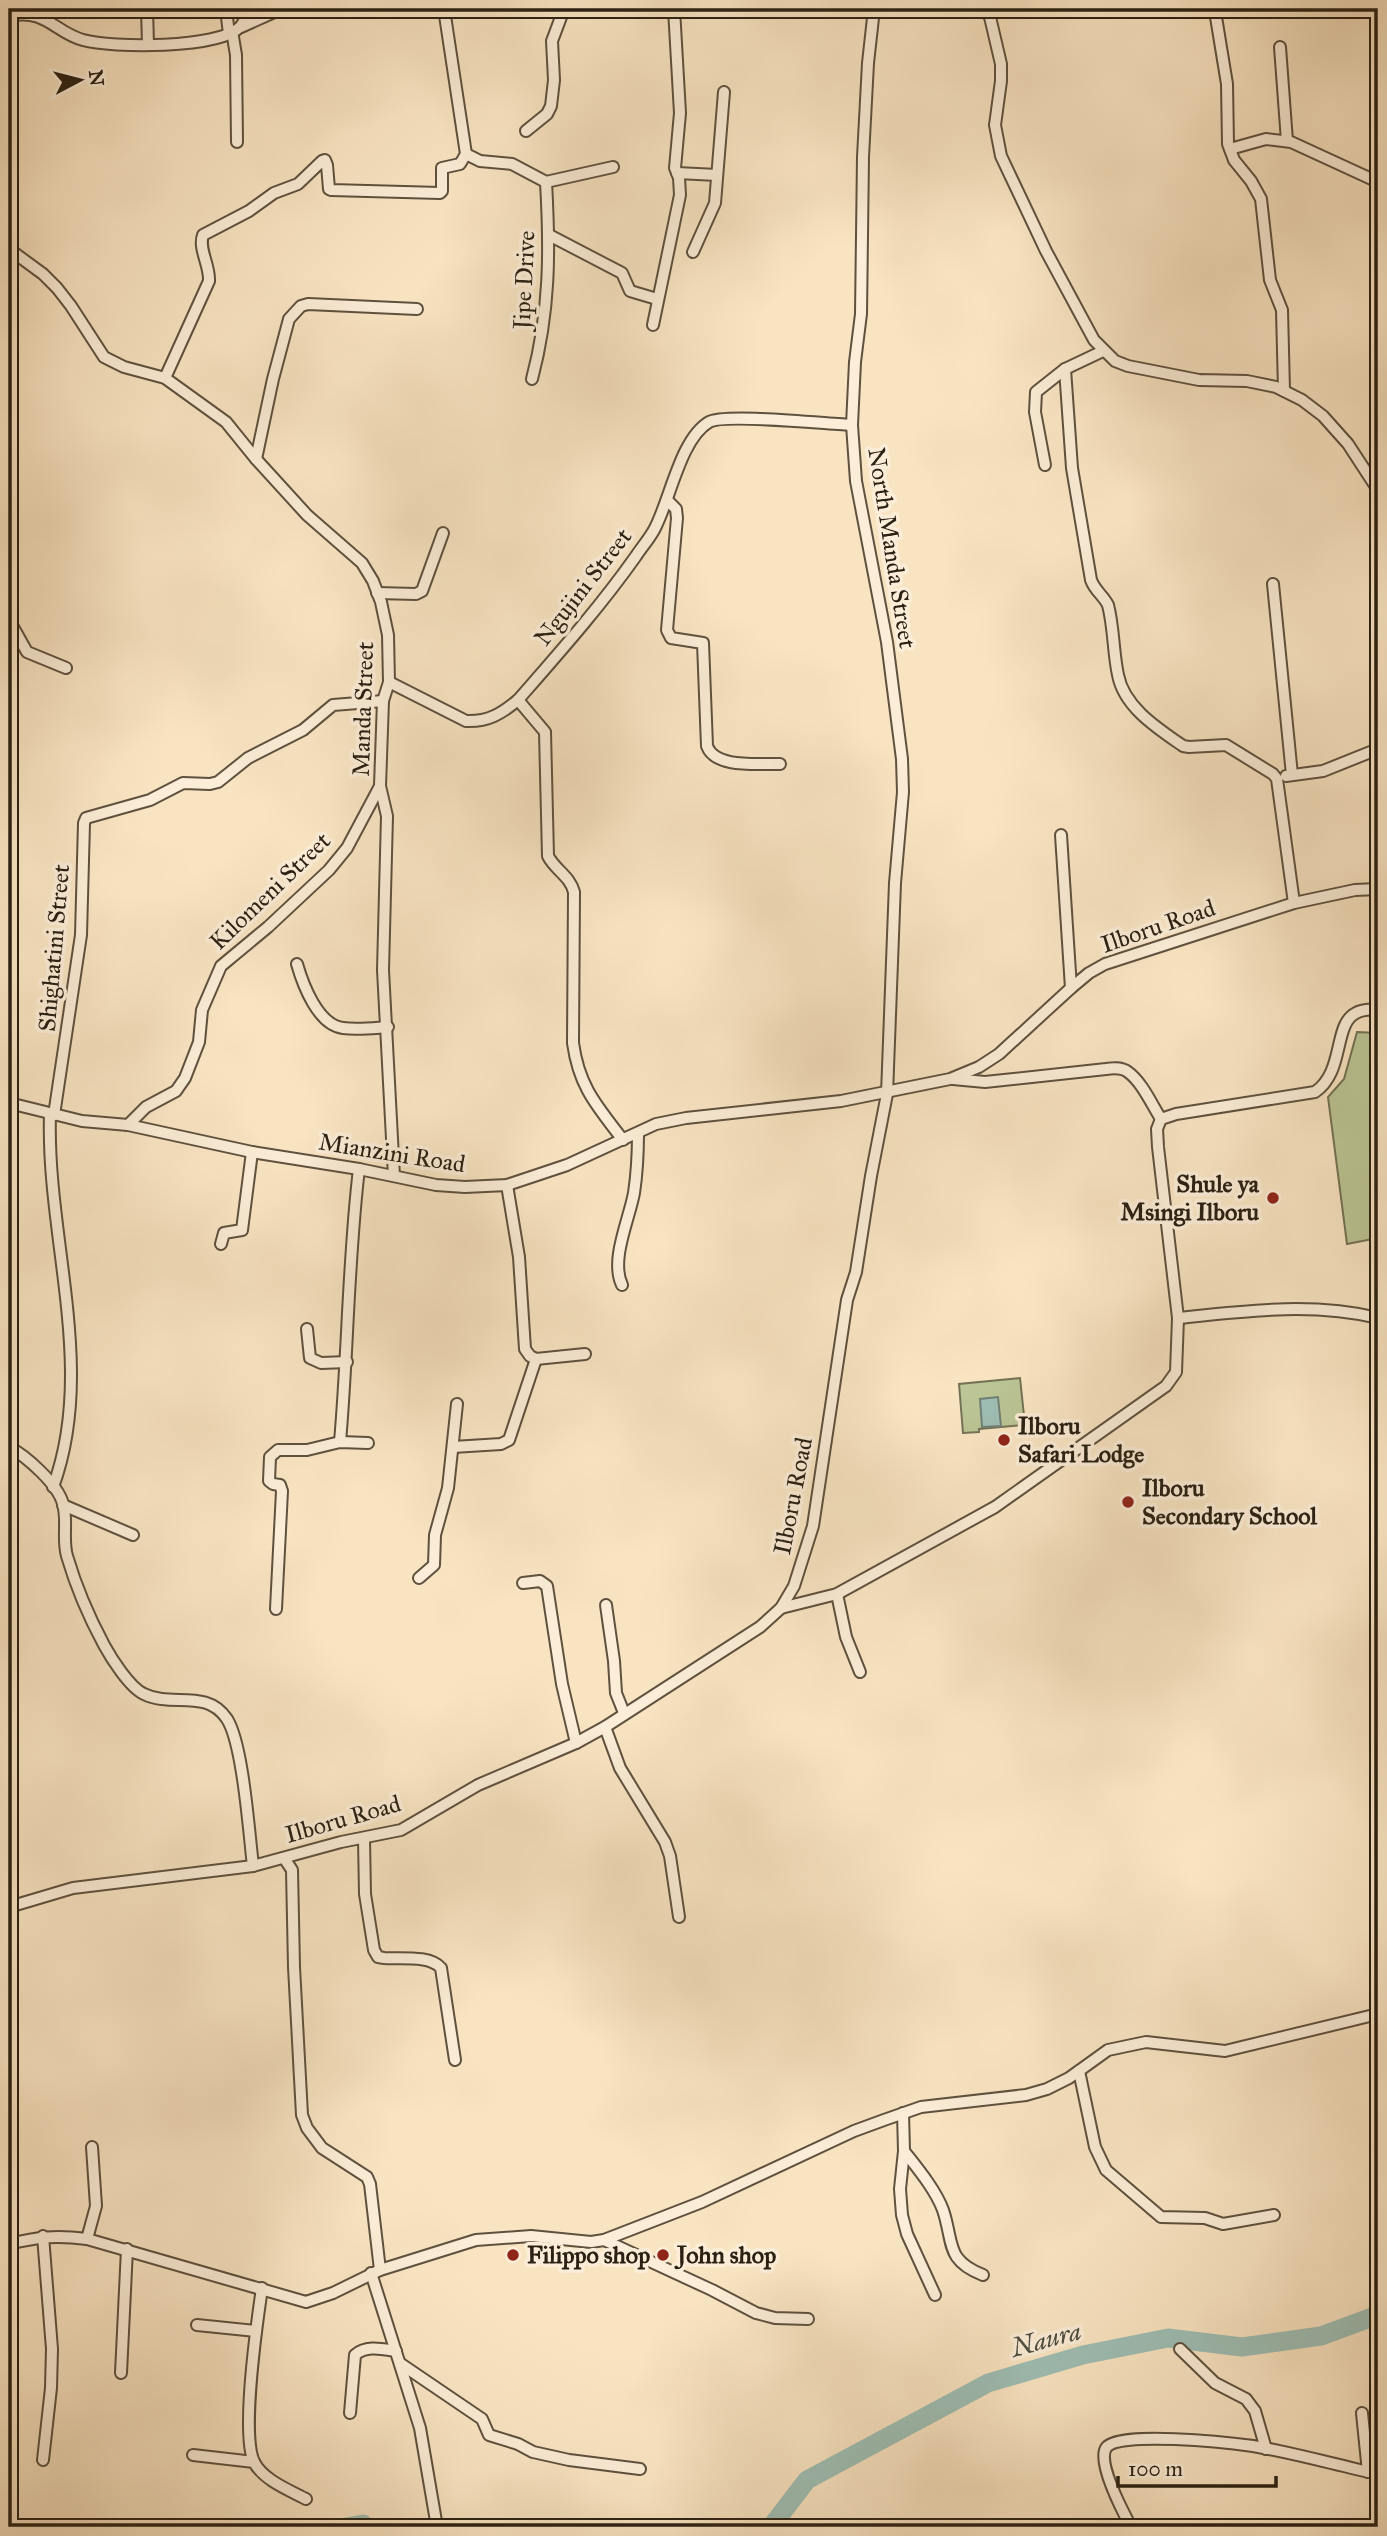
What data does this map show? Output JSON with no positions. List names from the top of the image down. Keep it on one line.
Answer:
{"streets":{"street":["Jipe Drive","North Manda Street","Ngujini Street","Manda Street","Kilomeni Street","Ilboru Road","Shighatini Street","Mianzini Road"]},"crossings":[["North Manda Street","Ngujini Street"],["North Manda Street","Ilboru Road"],["North Manda Street","Mianzini Road"],["Ngujini Street","Manda Street"],["Manda Street","Kilomeni Street"],["Manda Street","Shighatini Street"],["Manda Street","Mianzini Road"],["Kilomeni Street","Mianzini Road"],["Ilboru Road","Mianzini Road"],["Shighatini Street","Mianzini Road"]],"water":["Naura"],"places":["Shule ya Msingi Ilboru","Ilboru Safari Lodge","Ilboru Secondary School","Filippo shop","John shop"],"scale_bar":"100 m","north":"right"}
